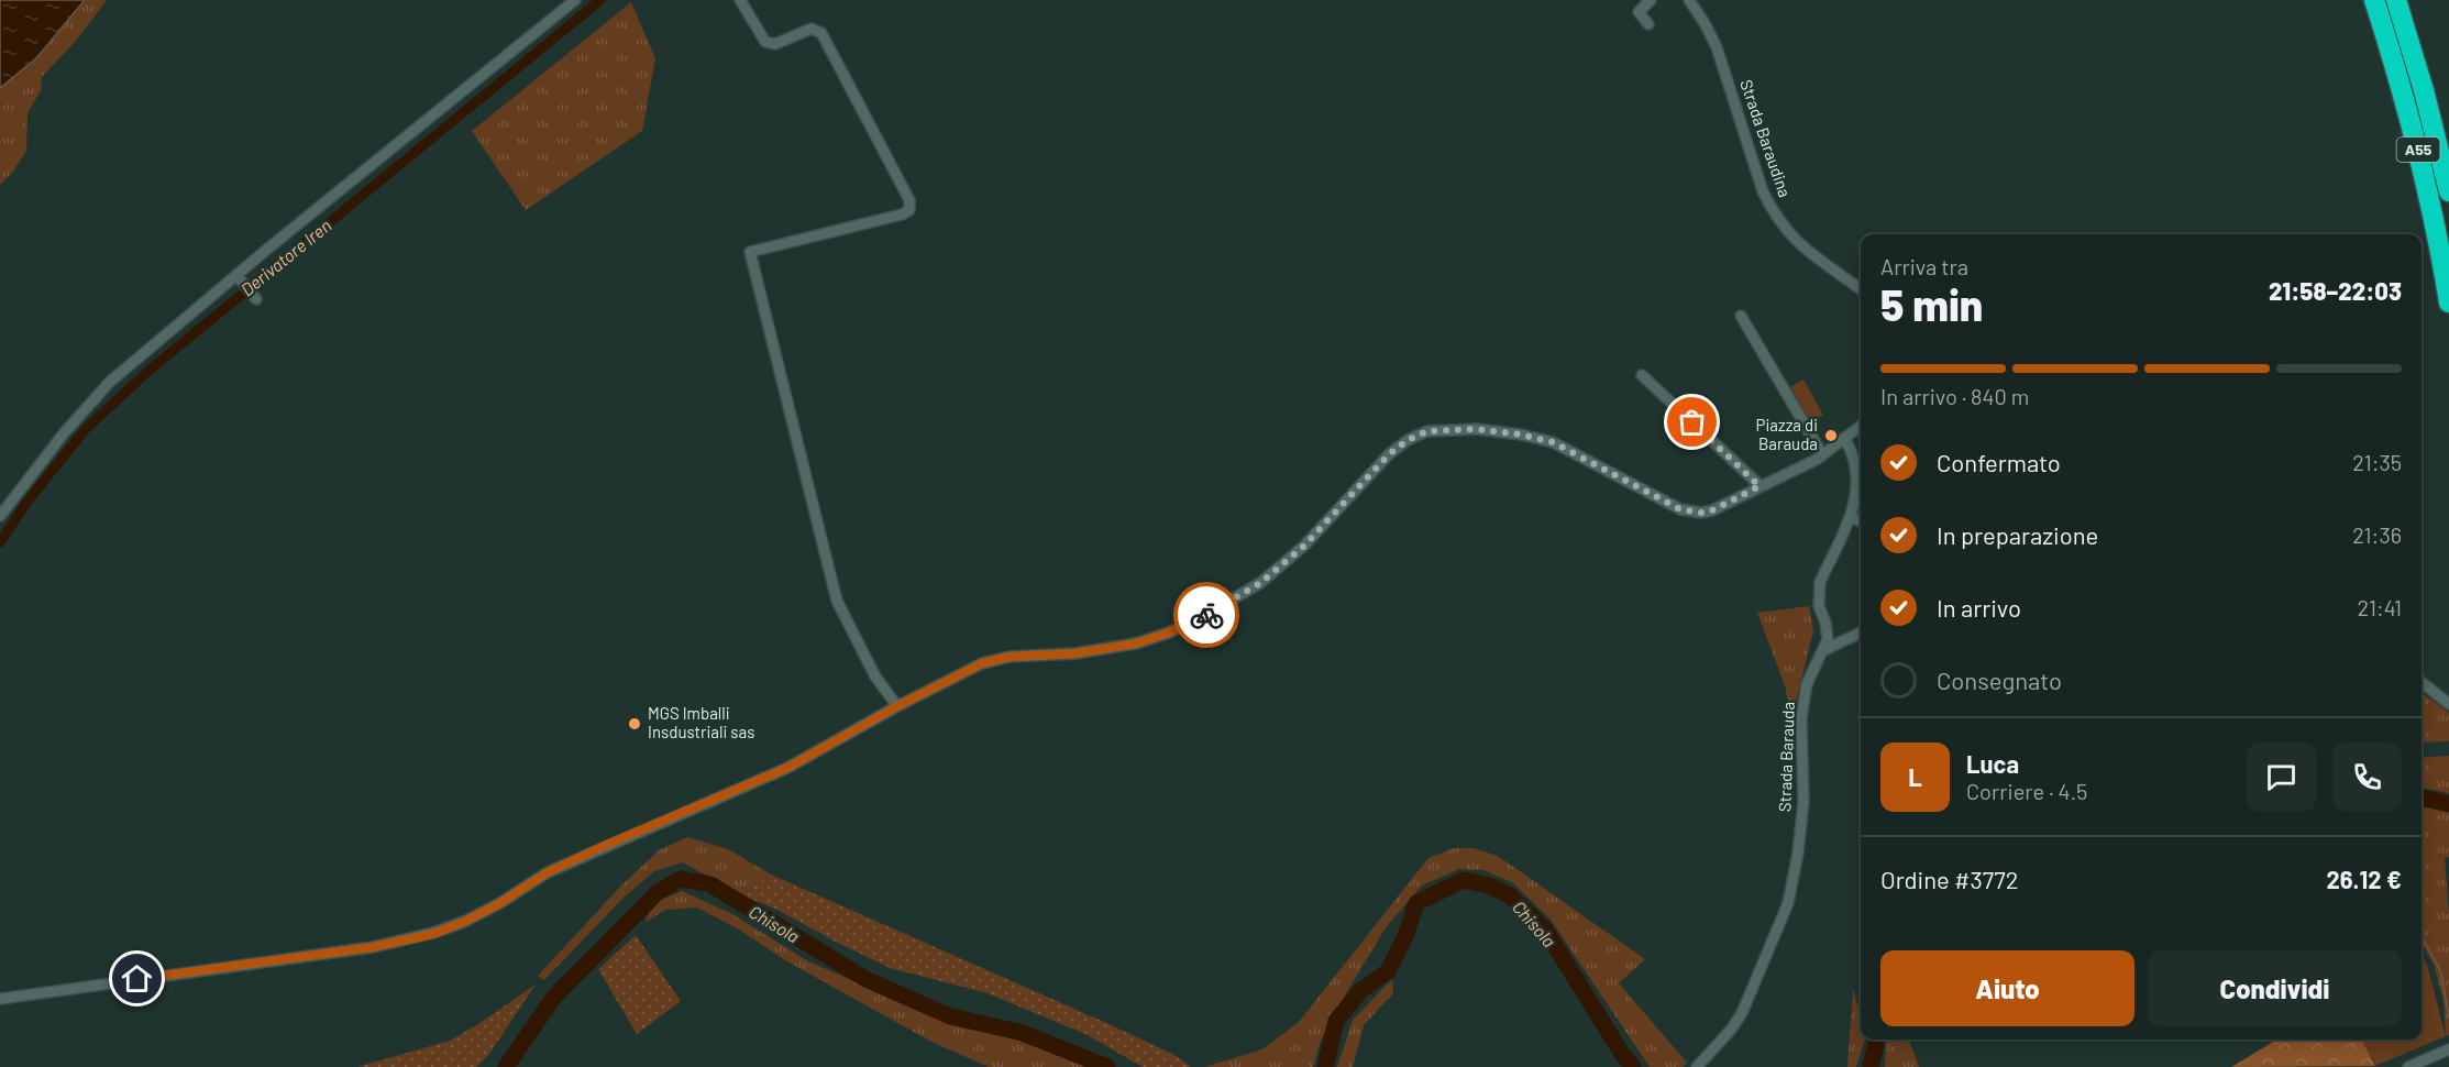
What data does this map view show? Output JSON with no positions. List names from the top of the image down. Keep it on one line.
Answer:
{"streets":{"highway":["A55"],"street":["Strada Baraudina","Strada Barauda"]},"water":["Derivatore Iren","Chisola"],"places":["Piazza di Barauda","MGS Imballi Insdustriali sas"],"page":{"heading":["5 min","Arriva tra","21:58–22:03"],"panel":["Luca","Corriere · 4.5","Ordine #3772","26.12 €"],"bar":"In arrivo · 840 m","list":[["Confermato","21:35"],["In preparazione","21:36"],["In arrivo","21:41"],"Consegnato"],"round":"L","buttons":["Aiuto","Condividi"]}}
